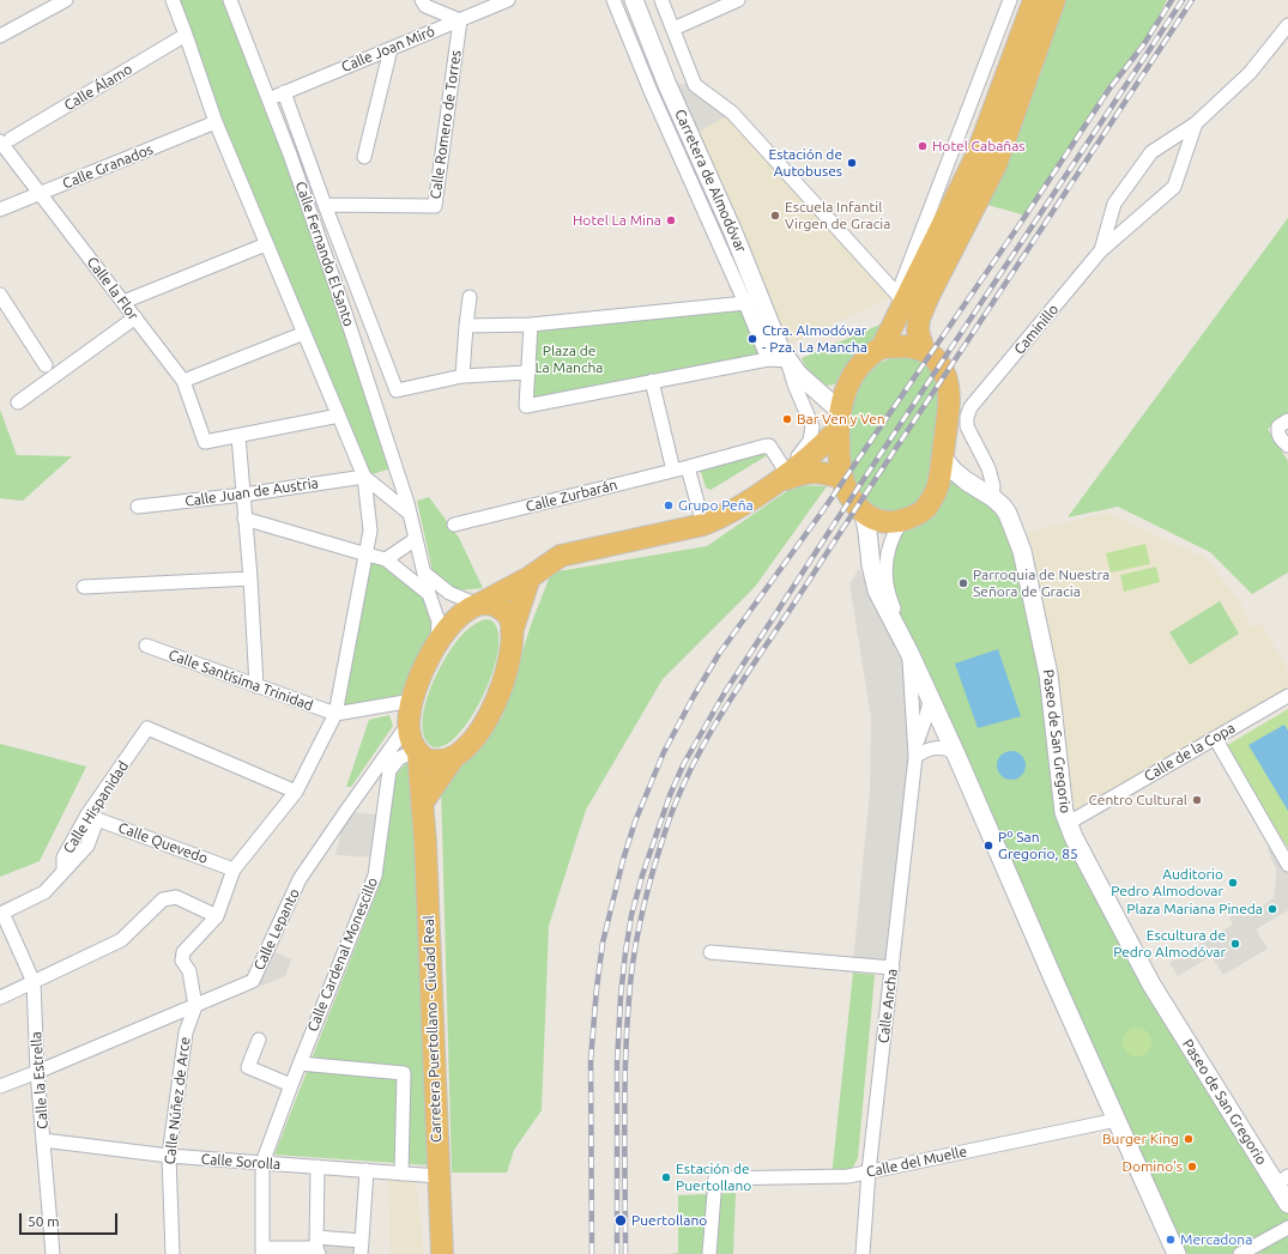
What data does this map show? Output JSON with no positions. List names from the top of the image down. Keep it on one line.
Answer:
{"streets":{"highway":["Carretera Puertollano - Ciudad Real"],"main road":["Carretera de Almodóvar","Paseo de San Gregorio"],"street":["Calle Joan Miró","Calle Álamo","Calle Romero de Torres","Calle Granados","Calle Fernando El Santo","Calle la Flor","Caminillo","Calle Juan de Austria","Calle Zurbarán","Calle Santísima Trinidad","Calle de la Copa","Calle Hispanidad","Calle Quevedo","Calle Lepanto","Calle Cardenal Monescillo","Calle Ancha","Calle la Estrella","Calle Núñez de Arce","Calle Sorolla","Calle del Muelle"]},"crossings":[["Calle Joan Miró","Calle Romero de Torres"],["Calle Joan Miró","Calle Fernando El Santo"],["Calle Álamo","Calle la Flor"],["Calle Romero de Torres","Calle Fernando El Santo"],["Calle Granados","Calle la Flor"],["Carretera de Almodóvar","Calle Zurbarán"],["Carretera de Almodóvar","Paseo de San Gregorio"],["Caminillo","Paseo de San Gregorio"],["Paseo de San Gregorio","Calle de la Copa"],["Calle Hispanidad","Calle Quevedo"],["Calle Hispanidad","Calle la Estrella"],["Calle Lepanto","Carretera Puertollano - Ciudad Real"],["Calle Lepanto","Calle la Estrella"],["Calle Lepanto","Calle Núñez de Arce"],["Calle Cardenal Monescillo","Carretera Puertollano - Ciudad Real"],["Calle Cardenal Monescillo","Calle Sorolla"],["Calle Ancha","Calle del Muelle"],["Carretera Puertollano - Ciudad Real","Calle Sorolla"],["Calle la Estrella","Calle Sorolla"],["Calle Núñez de Arce","Calle Sorolla"]],"parks":["Plaza de La Mancha"],"places":["Hotel Cabañas","Estación de Autobuses","Escuela Infantil Virgen de Gracia","Hotel La Mina","Ctra. Almodóvar - Pza. La Mancha","Bar Ven y Ven","Grupo Peña","Parroquia de Nuestra Señora de Gracia","Centro Cultural","Pº San Gregorio, 85","Auditorio Pedro Almodovar","Plaza Mariana Pineda","Escultura de Pedro Almodóvar","Burger King","Domino's","Estación de Puertollano","Puertollano","Mercadona"],"scale_bar":"50 m"}
